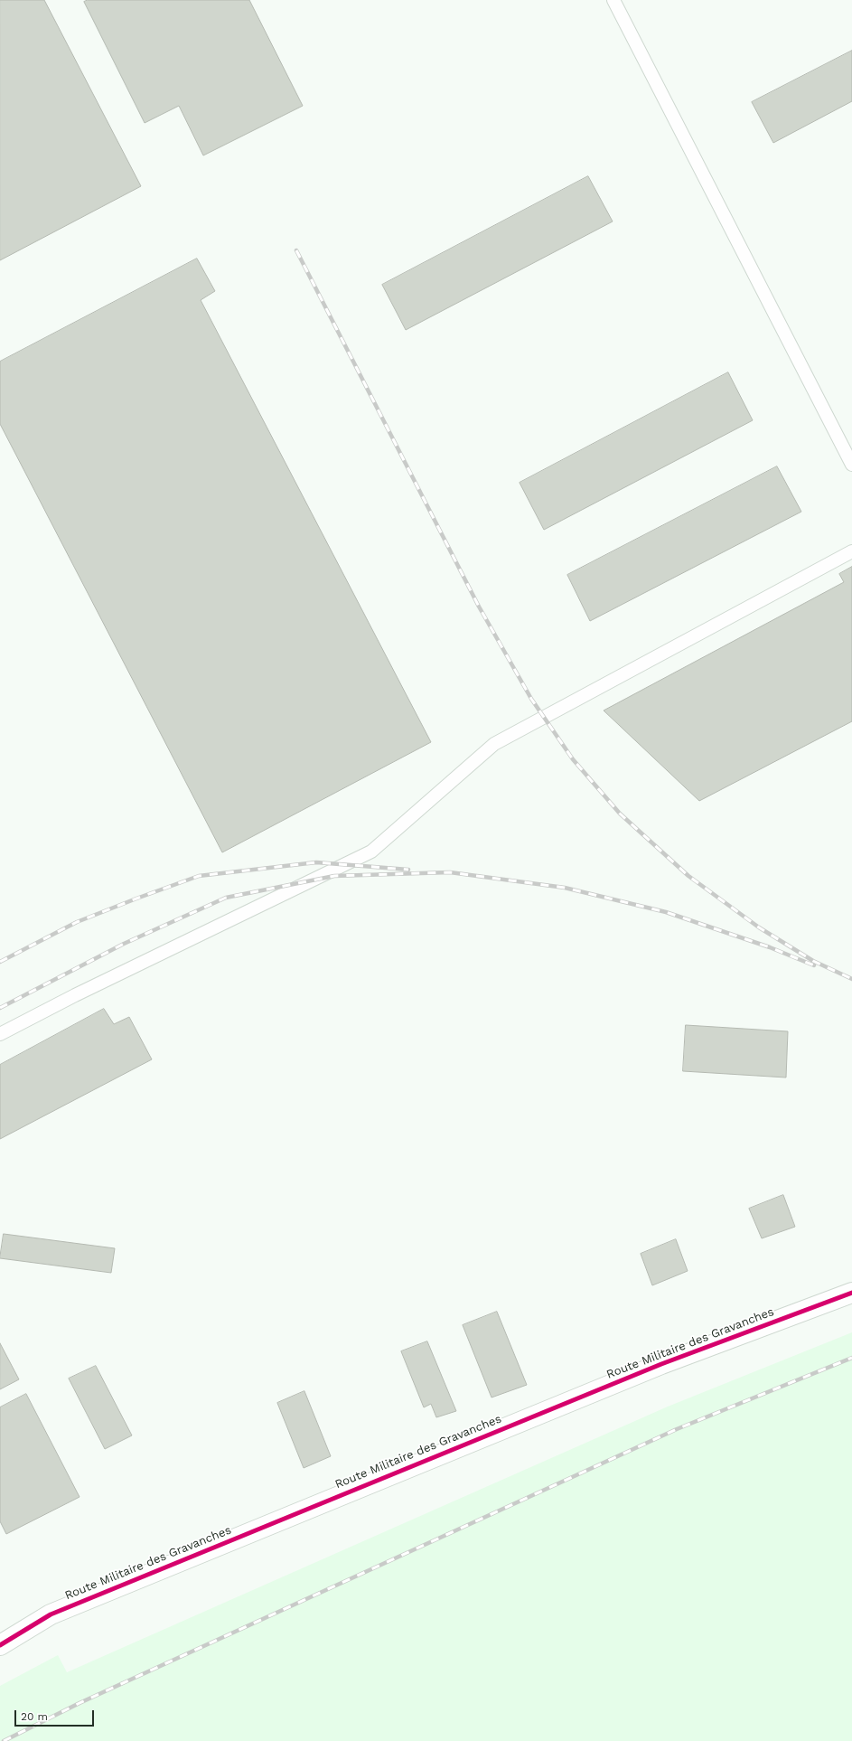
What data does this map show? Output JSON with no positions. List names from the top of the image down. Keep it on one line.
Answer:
{"streets":{"street":["Route Militaire des Gravanches"]},"scale_bar":"20 m"}
